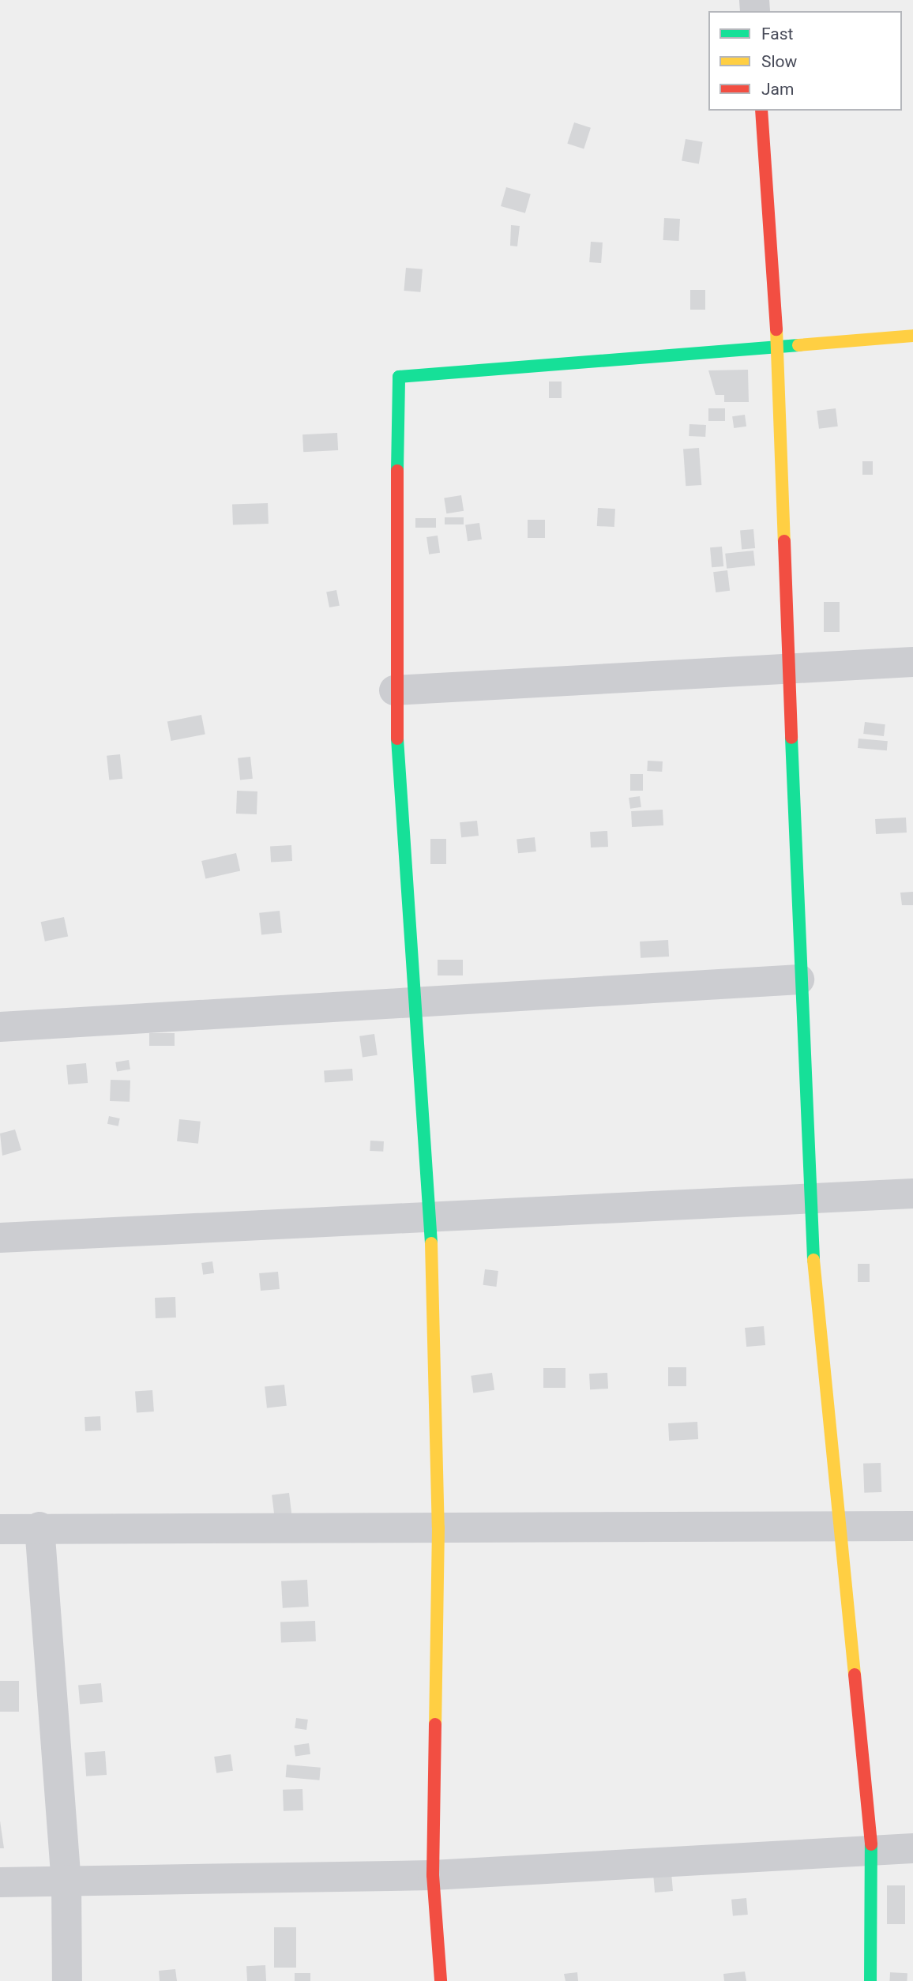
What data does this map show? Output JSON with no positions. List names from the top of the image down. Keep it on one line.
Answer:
{"legend":["Fast","Slow","Jam"]}
